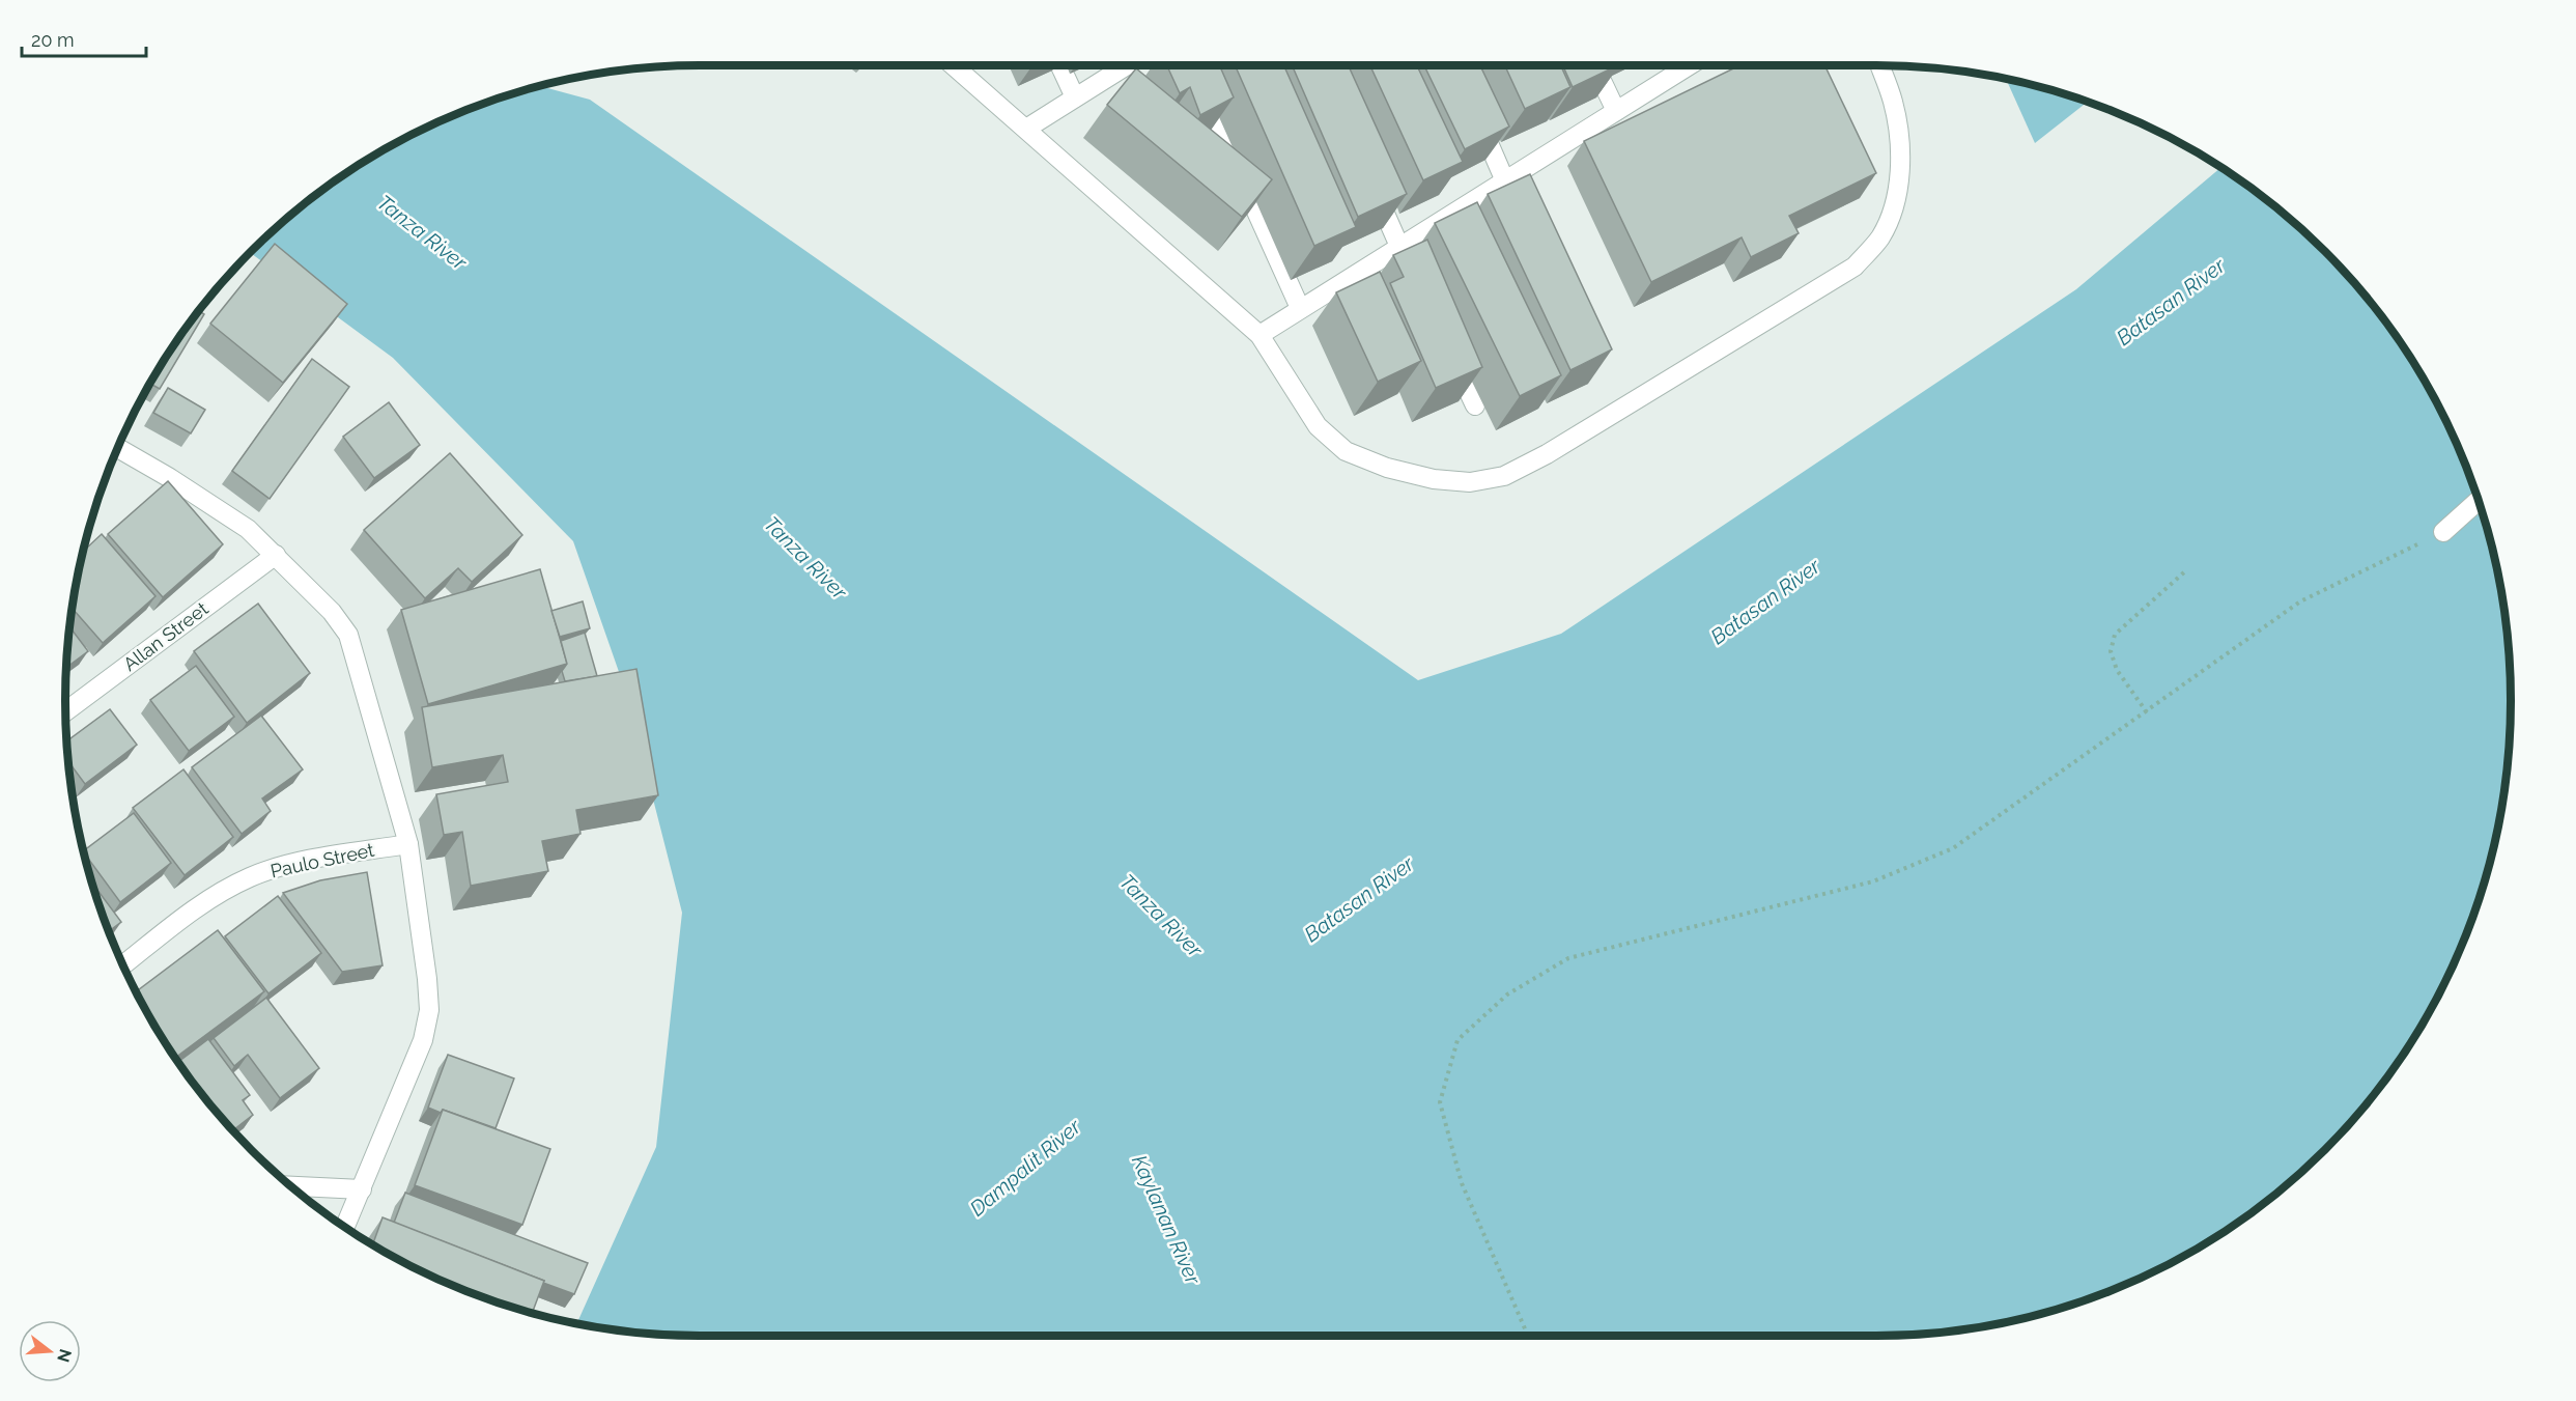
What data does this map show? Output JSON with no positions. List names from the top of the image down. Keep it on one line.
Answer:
{"streets":{"street":["Allan Street","Paulo Street"]},"water":["Tanza River","Batasan River","Dampalit River","Kaylanan River"],"scale_bar":"20 m","north":"right"}
